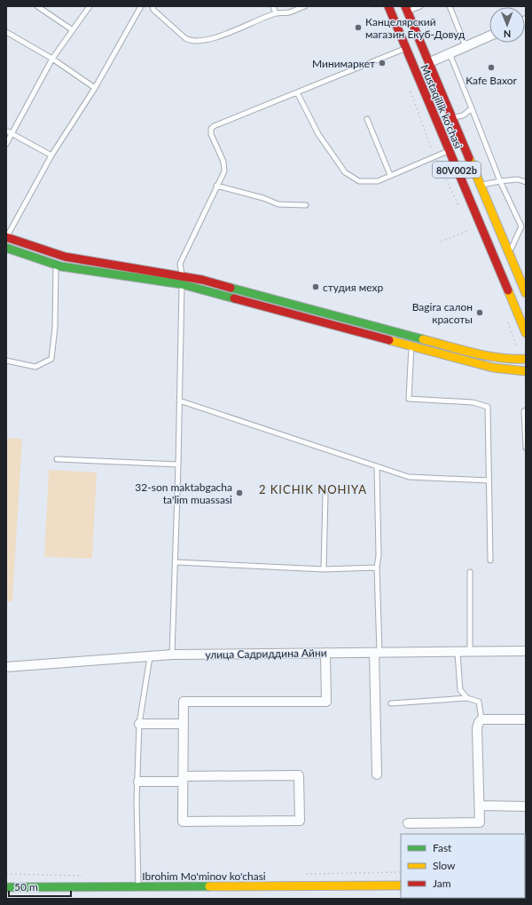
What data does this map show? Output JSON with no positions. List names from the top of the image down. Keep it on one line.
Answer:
{"streets":{"main road":["Mustaqillik ko'chasi","80V002b","Ibrohim Mo'minov ko'chasi"],"street":["улица Садриддина Айни"]},"districts":["2 KICHIK NOHIYA"],"places":["Канцелярский магазин Екуб-Довуд","Минимаркет","Kafe Baxor","студия мехр","Bagira салон красоты","32-son maktabgacha ta'lim muassasi"],"legend":["Fast","Slow","Jam"],"scale_bar":"50 m","north":"bottom"}
